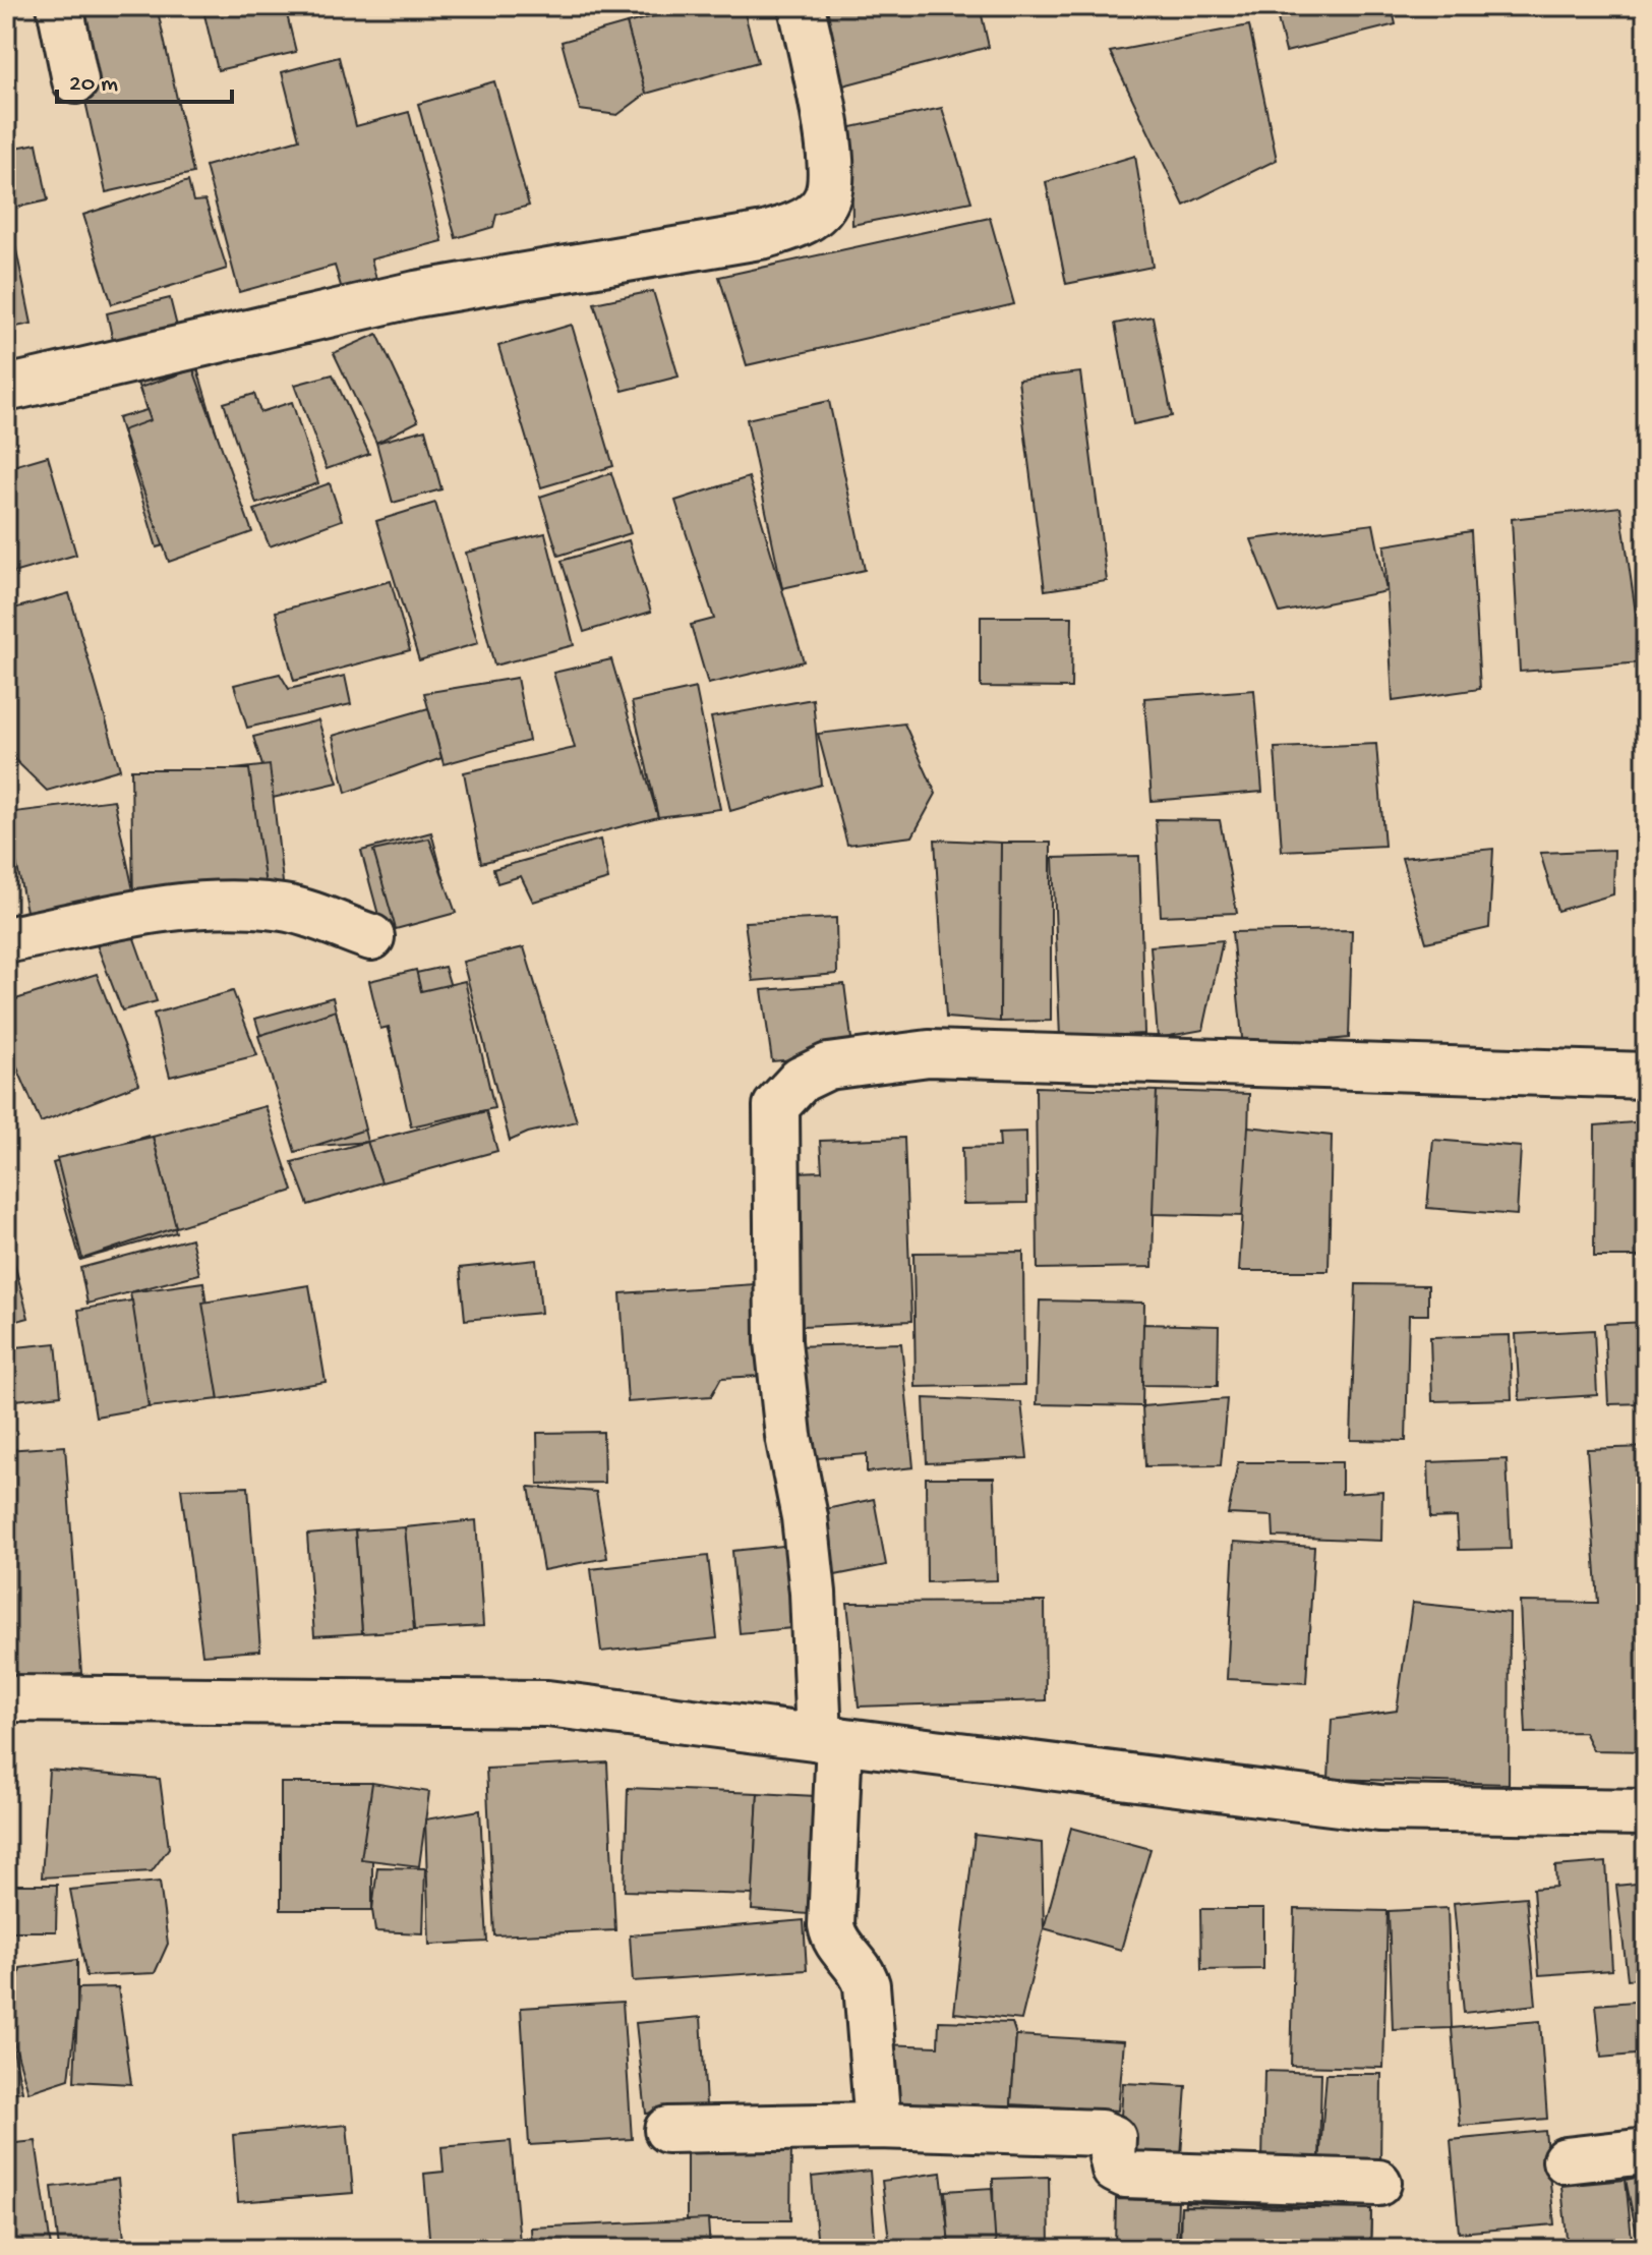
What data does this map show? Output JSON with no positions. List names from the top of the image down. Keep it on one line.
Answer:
{"scale_bar":"20 m"}
